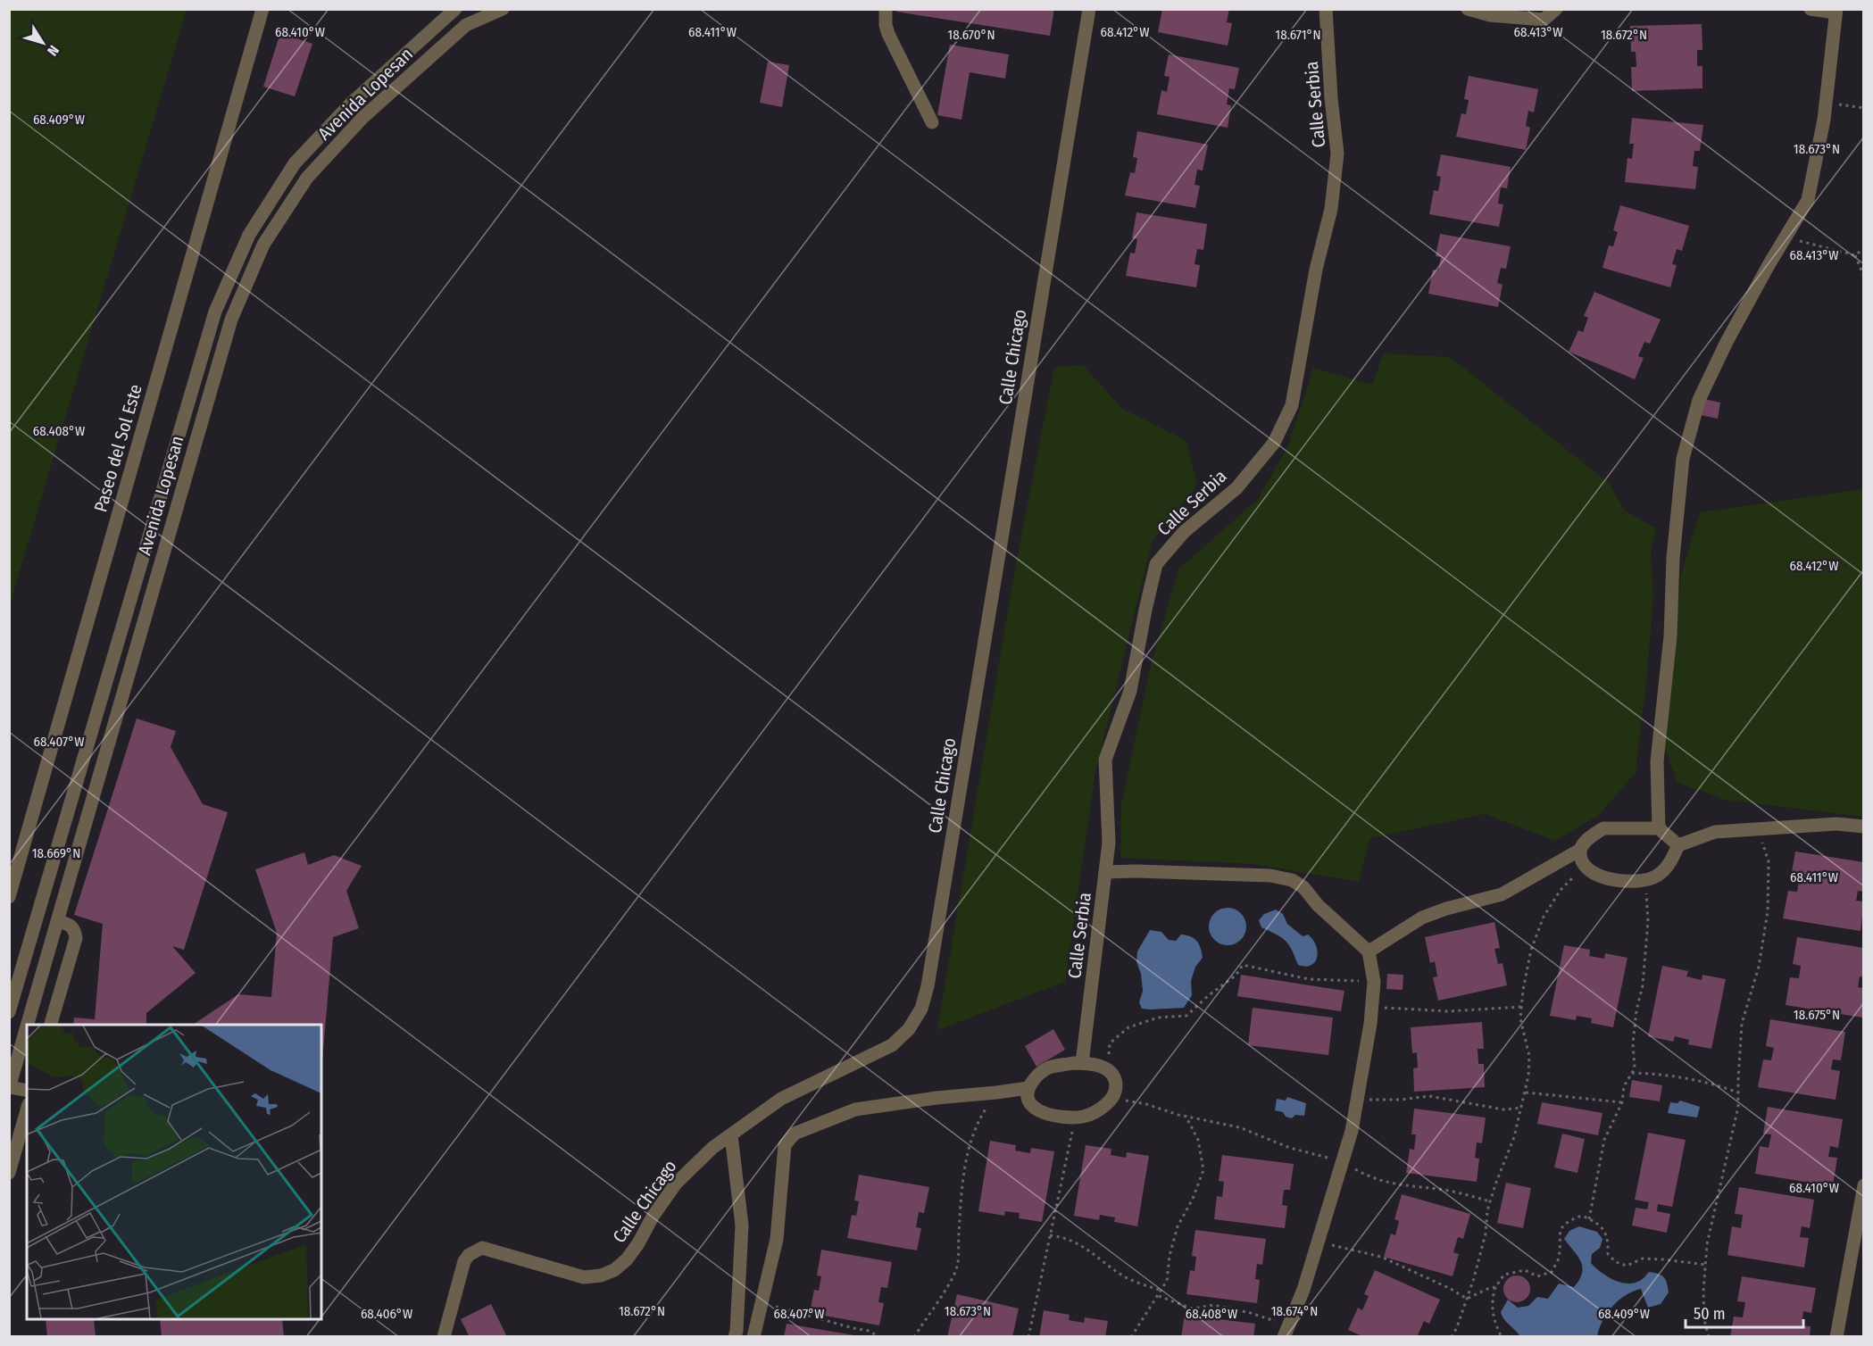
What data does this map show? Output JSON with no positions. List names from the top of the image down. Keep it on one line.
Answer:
{"streets":{"street":["Avenida Lopesan","Calle Serbia","Calle Chicago","Paseo del Sol Este"]},"scale_bar":"50 m","north":"bottom right","coordinates":["68.410°W","68.411°W","68.412°W","68.413°W","18.670°N","18.671°N","18.672°N","68.409°W","18.673°N","68.408°W","68.407°W","18.669°N","18.675°N","18.674°N","68.406°W"]}
